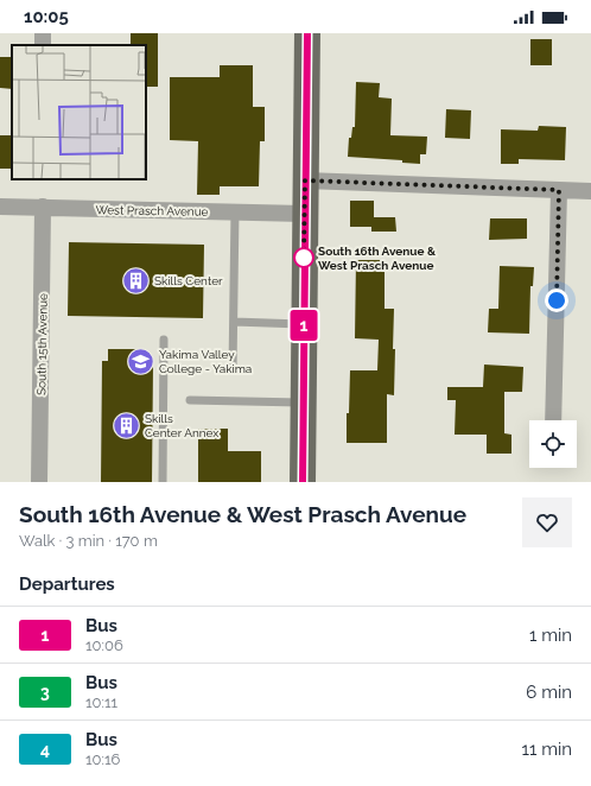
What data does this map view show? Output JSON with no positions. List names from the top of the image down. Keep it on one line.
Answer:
{"streets":{"street":["West Prasch Avenue","South 15th Avenue"]},"crossings":[["West Prasch Avenue","South 15th Avenue"]],"places":{"other":["South 16th Avenue & West Prasch Avenue"],"building":["Skills Center","Skills Center Annex"],"school or university":["Yakima Valley College - Yakima"]},"lines":["bus line 1"],"page":{"status":"10:05","on_map":"1","heading":[["South 16th Avenue & West Prasch Avenue","Walk · 3 min · 170 m"],"Departures"],"list":[{"mark":"1","name":"Bus","note":"10:06","value":"1 min"},{"mark":"3","name":"Bus","note":"10:11","value":"6 min"},{"mark":"4","name":"Bus","note":"10:16","value":"11 min"}]}}
